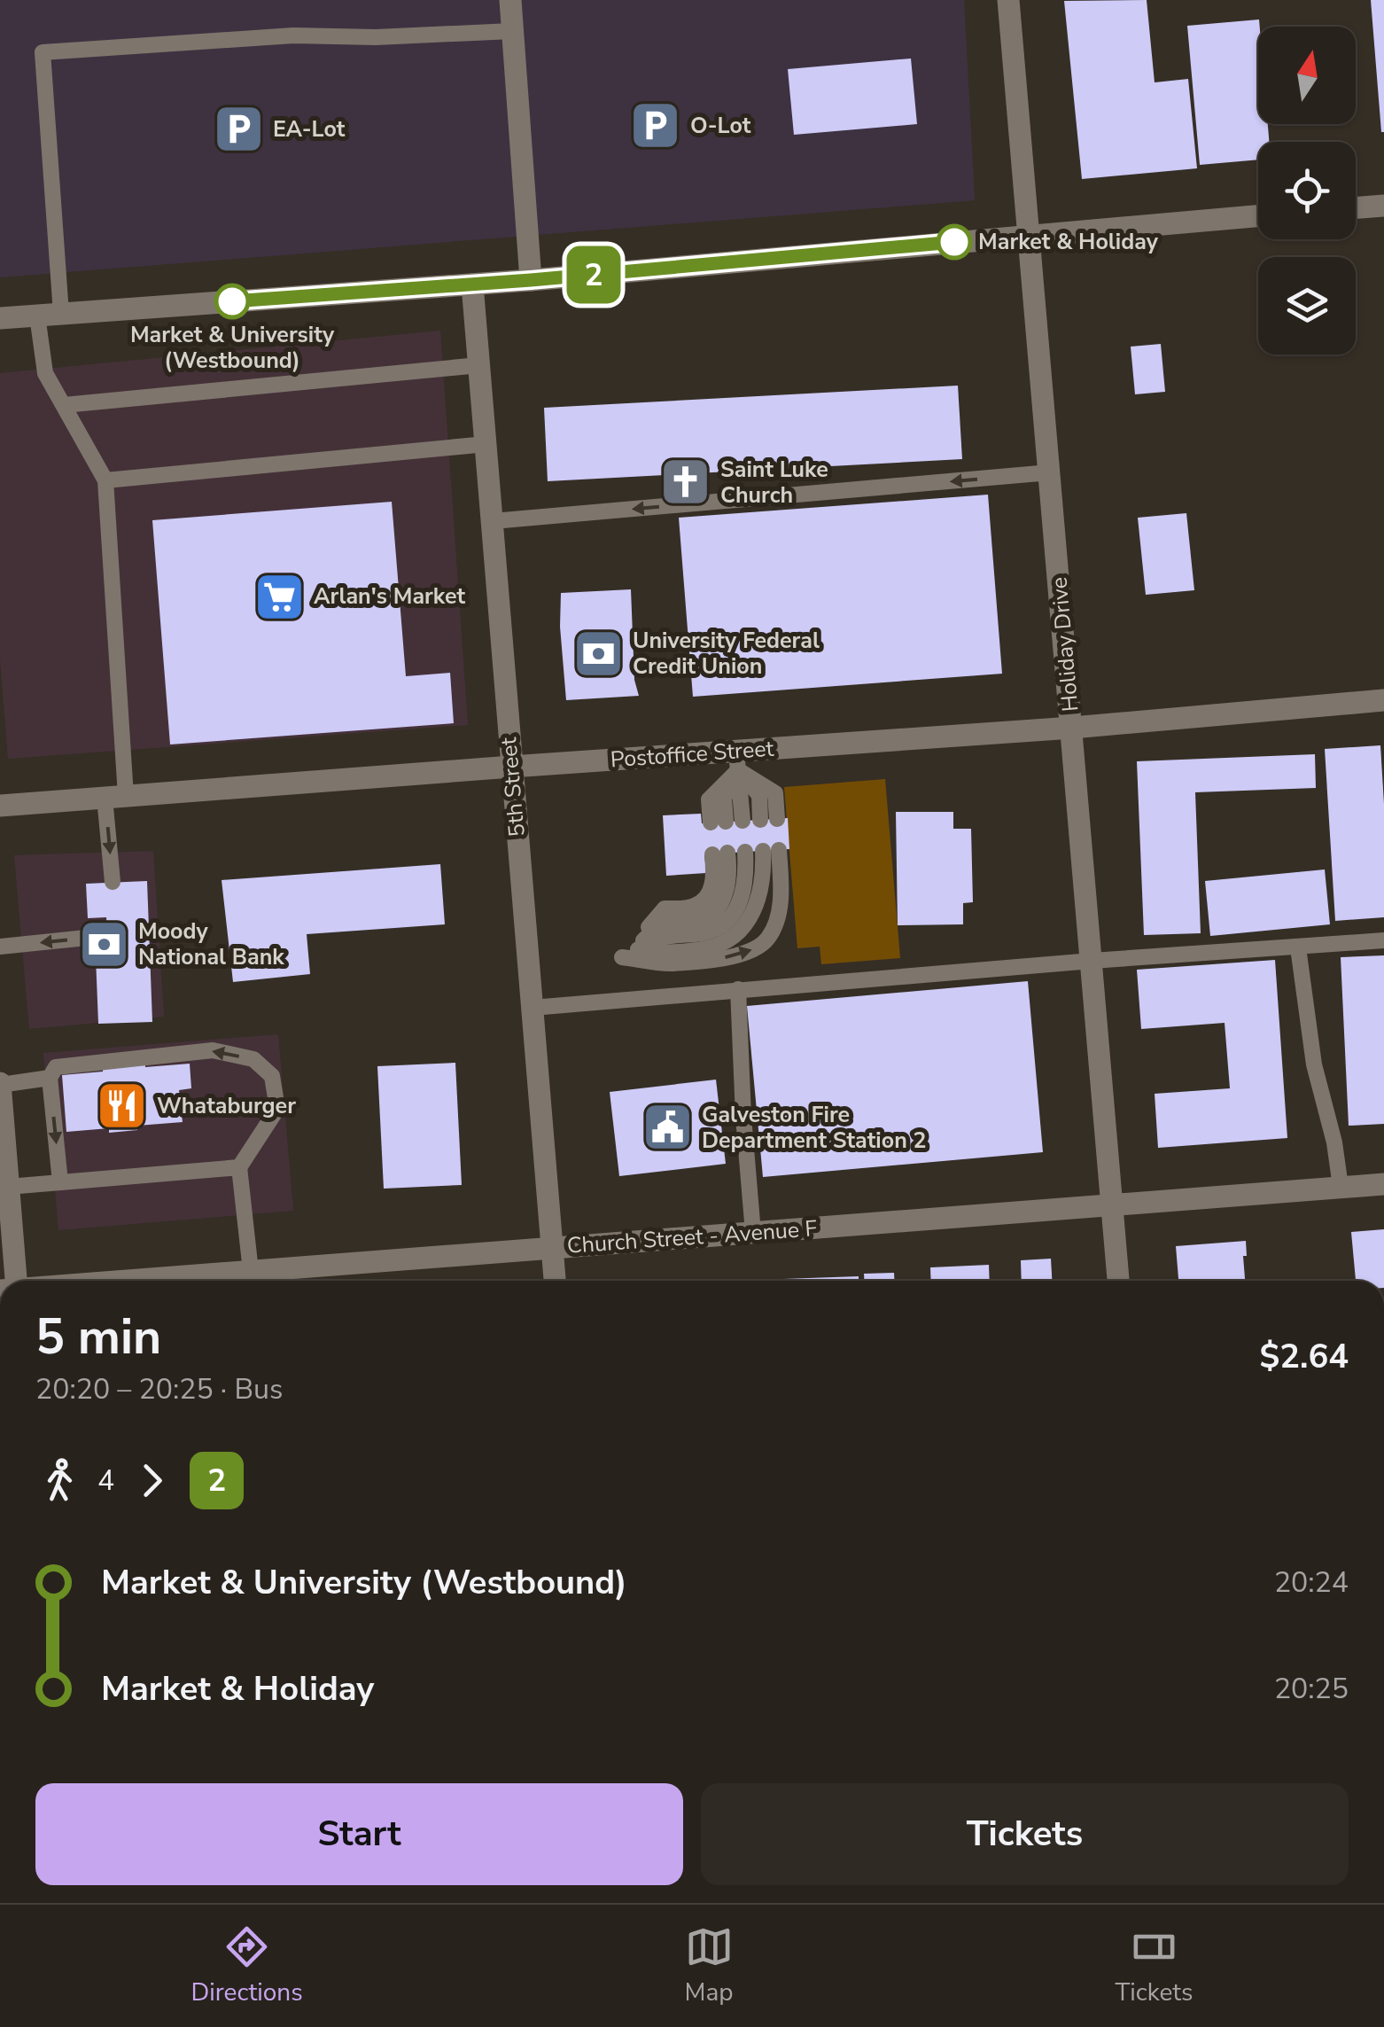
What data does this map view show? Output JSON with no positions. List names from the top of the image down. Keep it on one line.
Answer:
{"streets":{"street":["Holiday Drive","Postoffice Street","5th Street","Church Street - Avenue F"]},"crossings":[["Holiday Drive","Postoffice Street"],["Holiday Drive","Church Street - Avenue F"],["Postoffice Street","5th Street"],["5th Street","Church Street - Avenue F"]],"places":{"parking":["O-Lot","EA-Lot"],"other":["Market & Holiday","Market & University (Westbound)"],"church":["Saint Luke Church"],"supermarket":["Arlan's Market"],"bank":["University Federal Credit Union","Moody National Bank"],"restaurant":["Whataburger"],"public building":["Galveston Fire Department Station 2"]},"lines":["bus line 2"],"north":"top","page":{"on_map":"2","heading":["5 min","20:20 – 20:25 · Bus","$2.64"],"legs":["4","2"],"list":[{"name":"Market & University (Westbound)","value":"20:24"},{"name":"Market & Holiday","value":"20:25"}],"buttons":["Start","Tickets"],"tabs":["Directions","Map","Tickets"]}}
